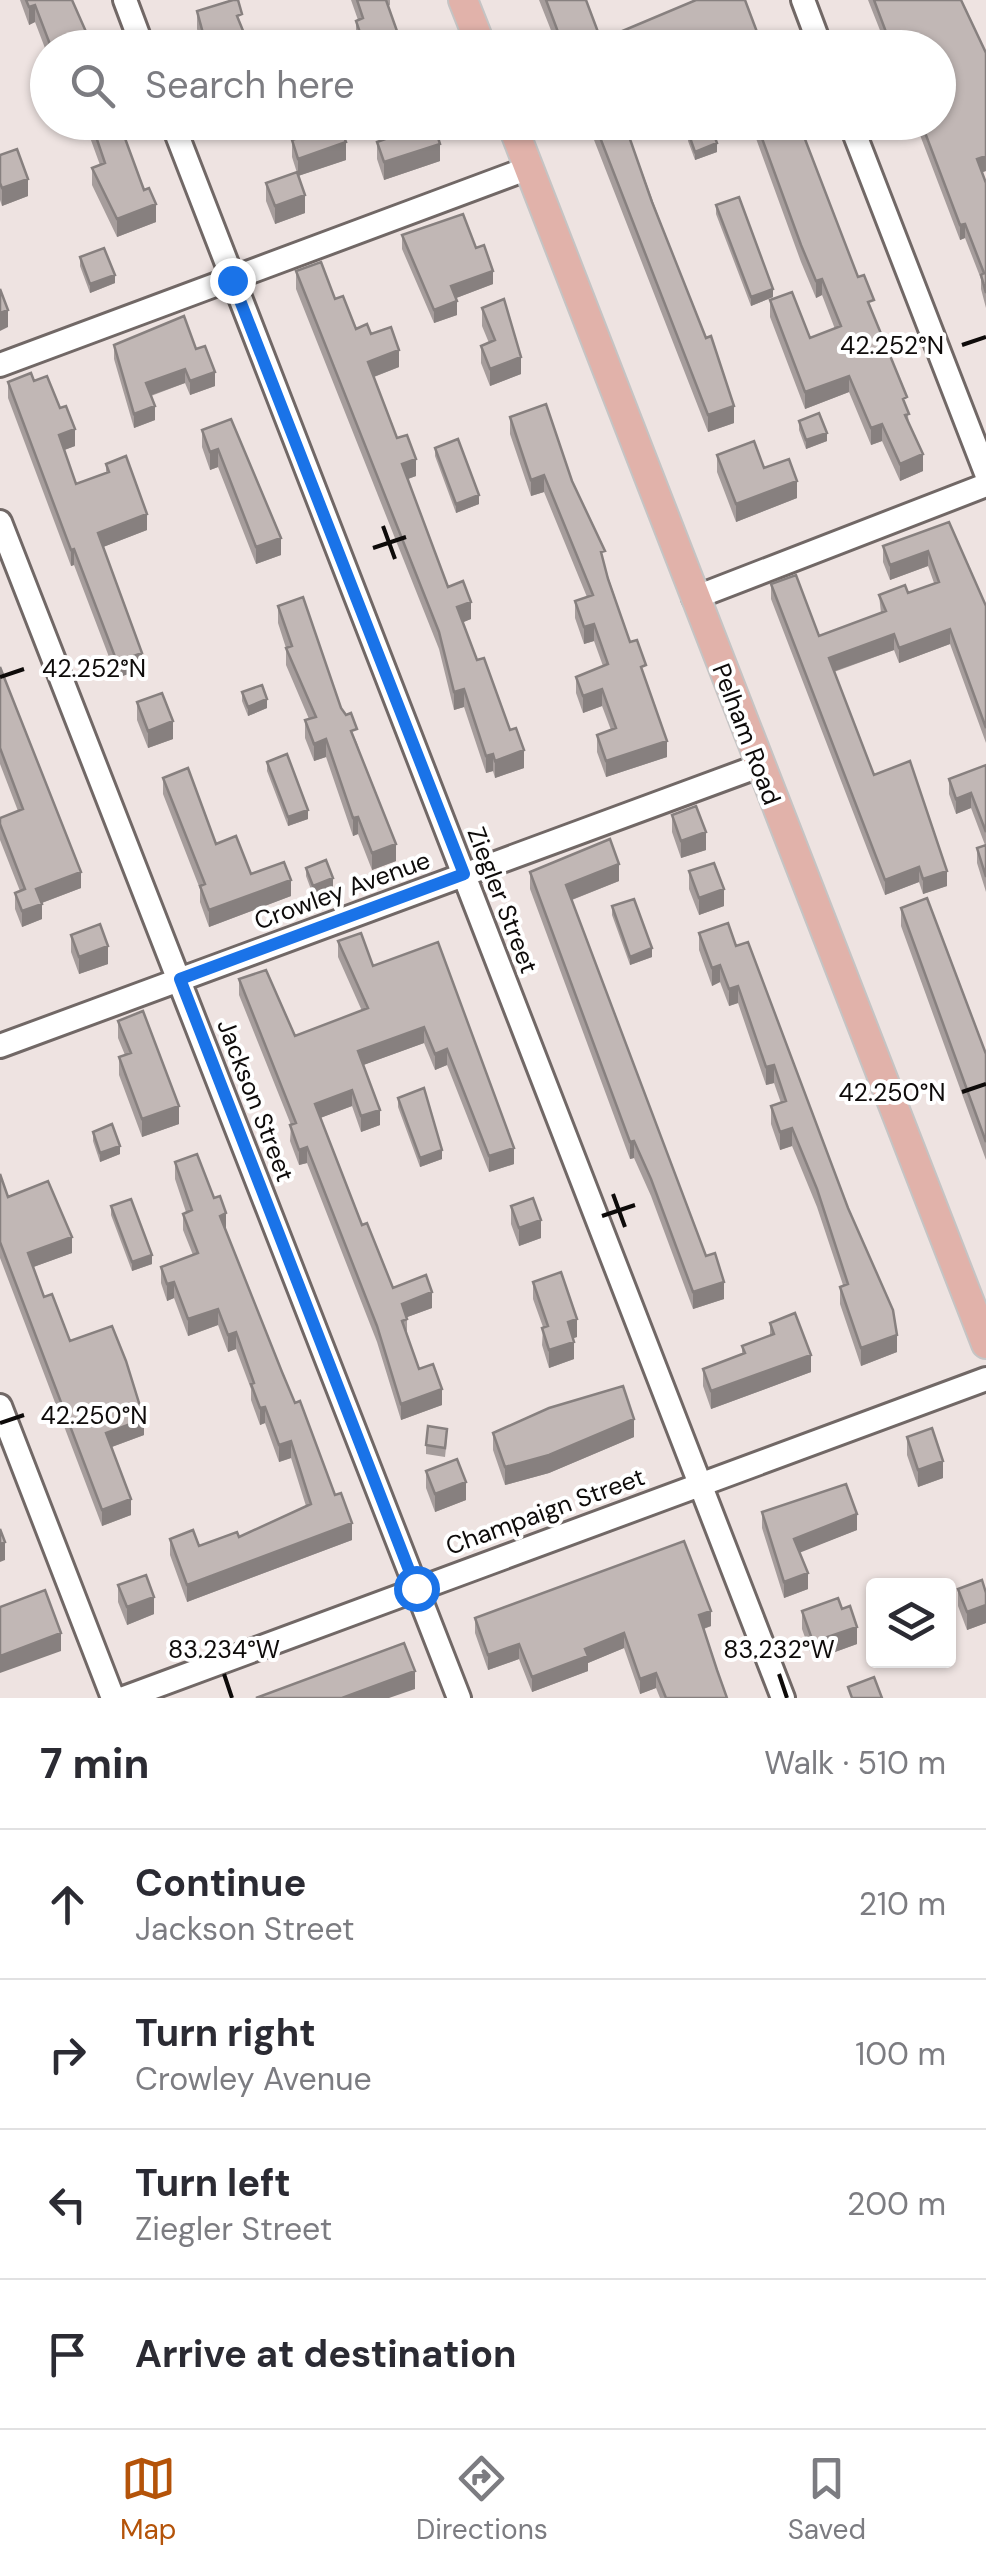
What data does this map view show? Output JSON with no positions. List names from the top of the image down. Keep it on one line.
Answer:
{"streets":{"main road":["Pelham Road"],"street":["Crowley Avenue","Ziegler Street","Jackson Street","Champaign Street"]},"crossings":[["Pelham Road","Crowley Avenue"],["Crowley Avenue","Ziegler Street"],["Crowley Avenue","Jackson Street"],["Ziegler Street","Champaign Street"],["Jackson Street","Champaign Street"]],"page":{"search":"Search here","heading":["7 min","Walk · 510 m"],"list":[["Continue","Jackson Street","210 m"],["Turn right","Crowley Avenue","100 m"],["Turn left","Ziegler Street","200 m"],"Arrive at destination"],"nav":["Map","Directions","Saved"]},"coordinates":["42.252°N","42.250°N","83.234°W","83.232°W"]}
